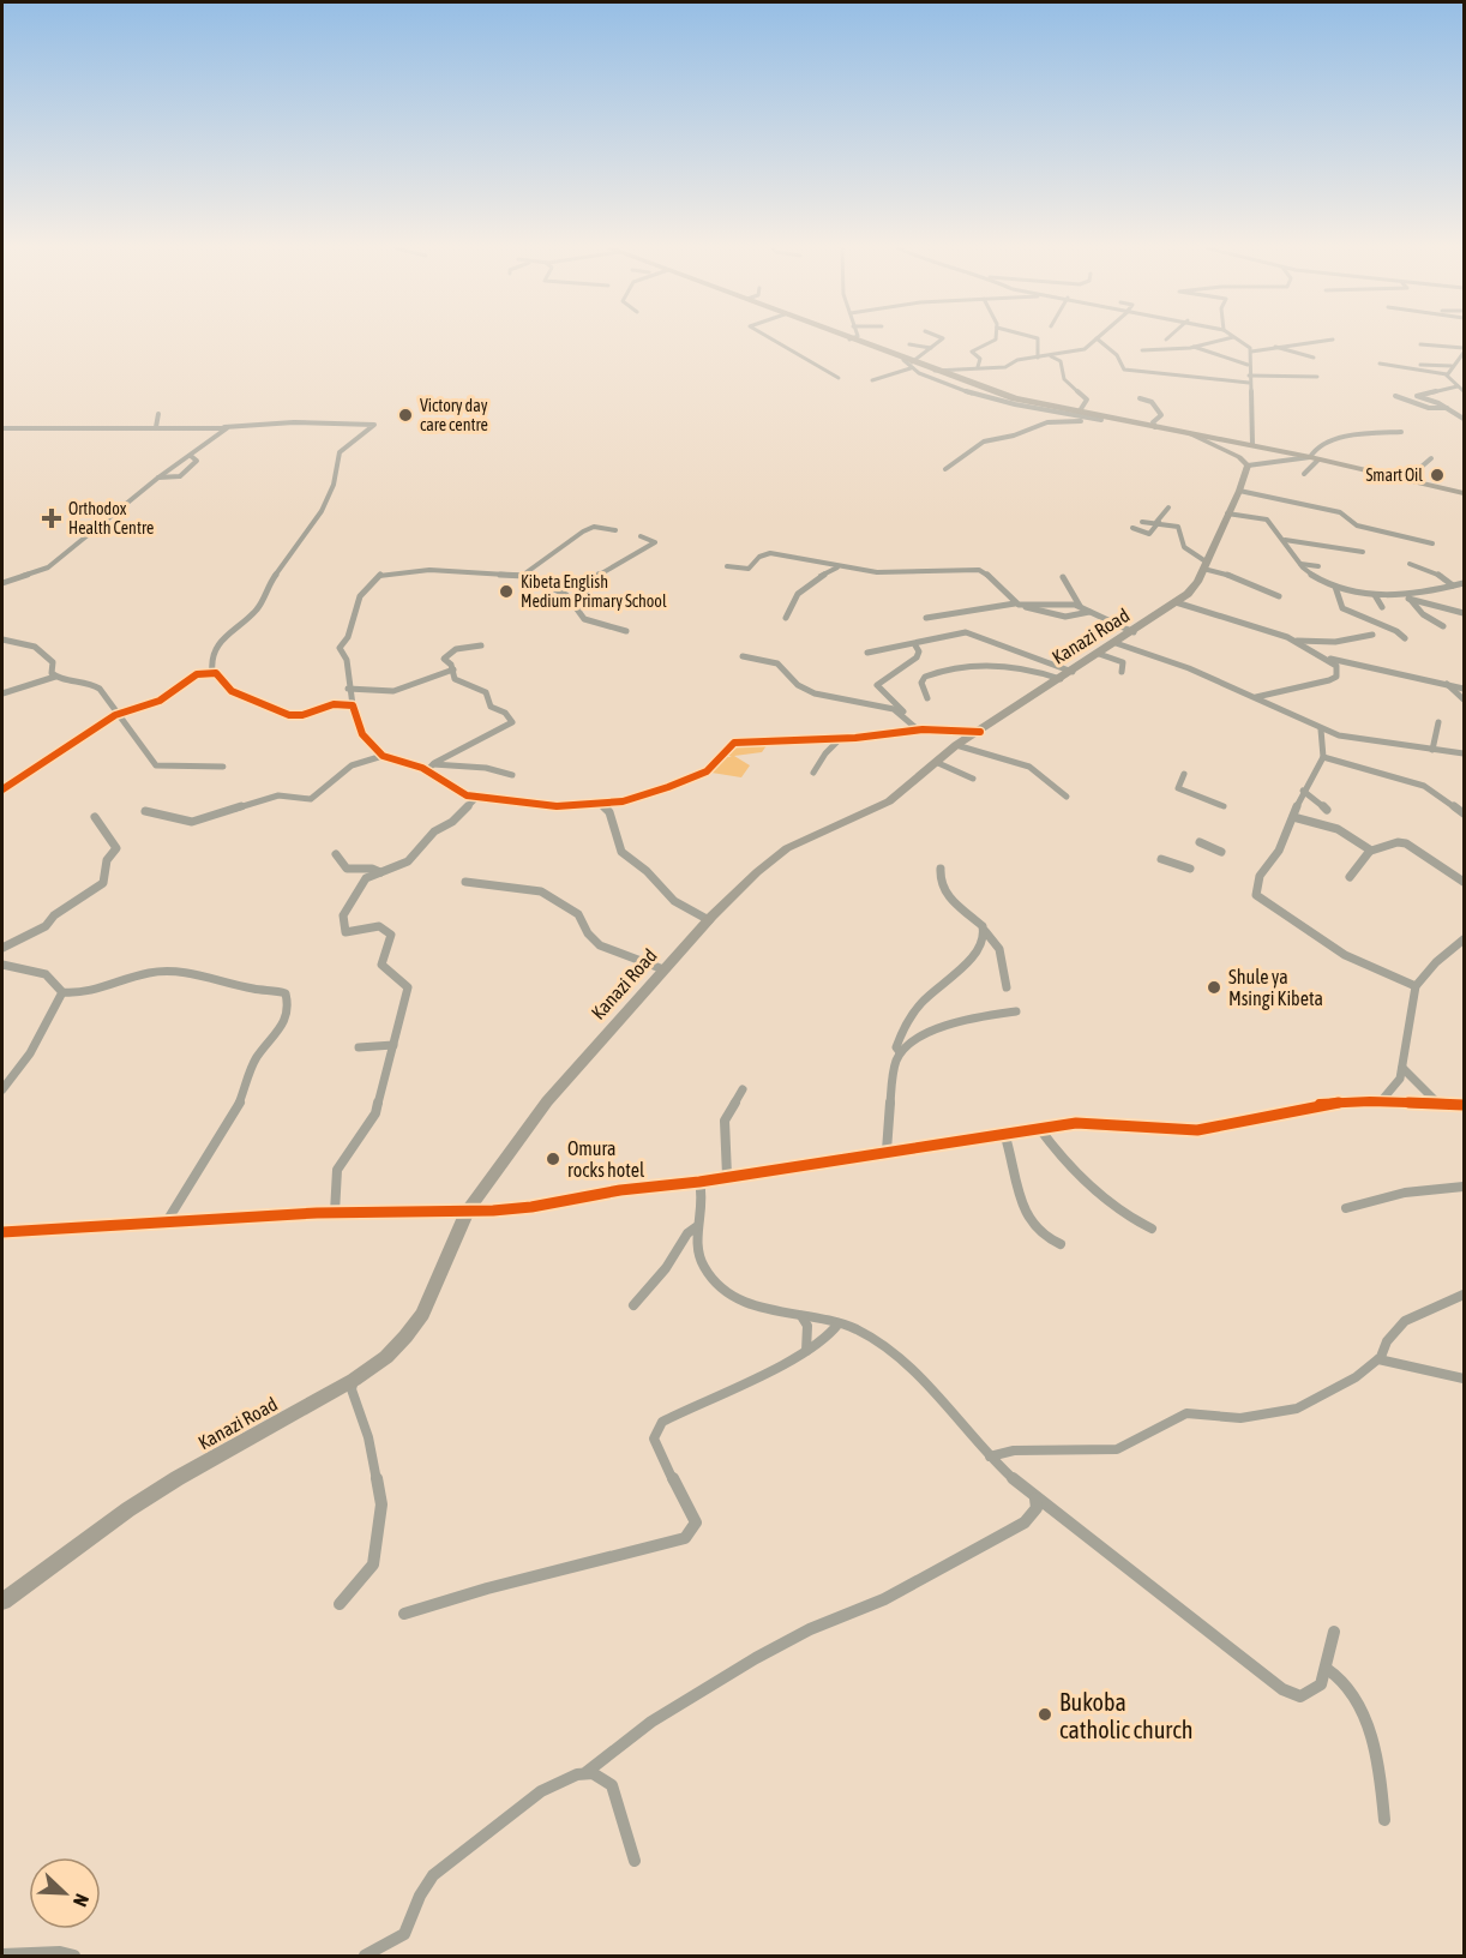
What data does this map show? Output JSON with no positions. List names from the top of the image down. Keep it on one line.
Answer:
{"streets":{"main road":["Kanazi Road"]},"places":{"other":["Victory day care centre","Smart Oil","Kibeta English Medium Primary School","Shule ya Msingi Kibeta","Omura rocks hotel","Bukoba catholic church"],"health":["Orthodox Health Centre"]},"north":"bottom right"}
